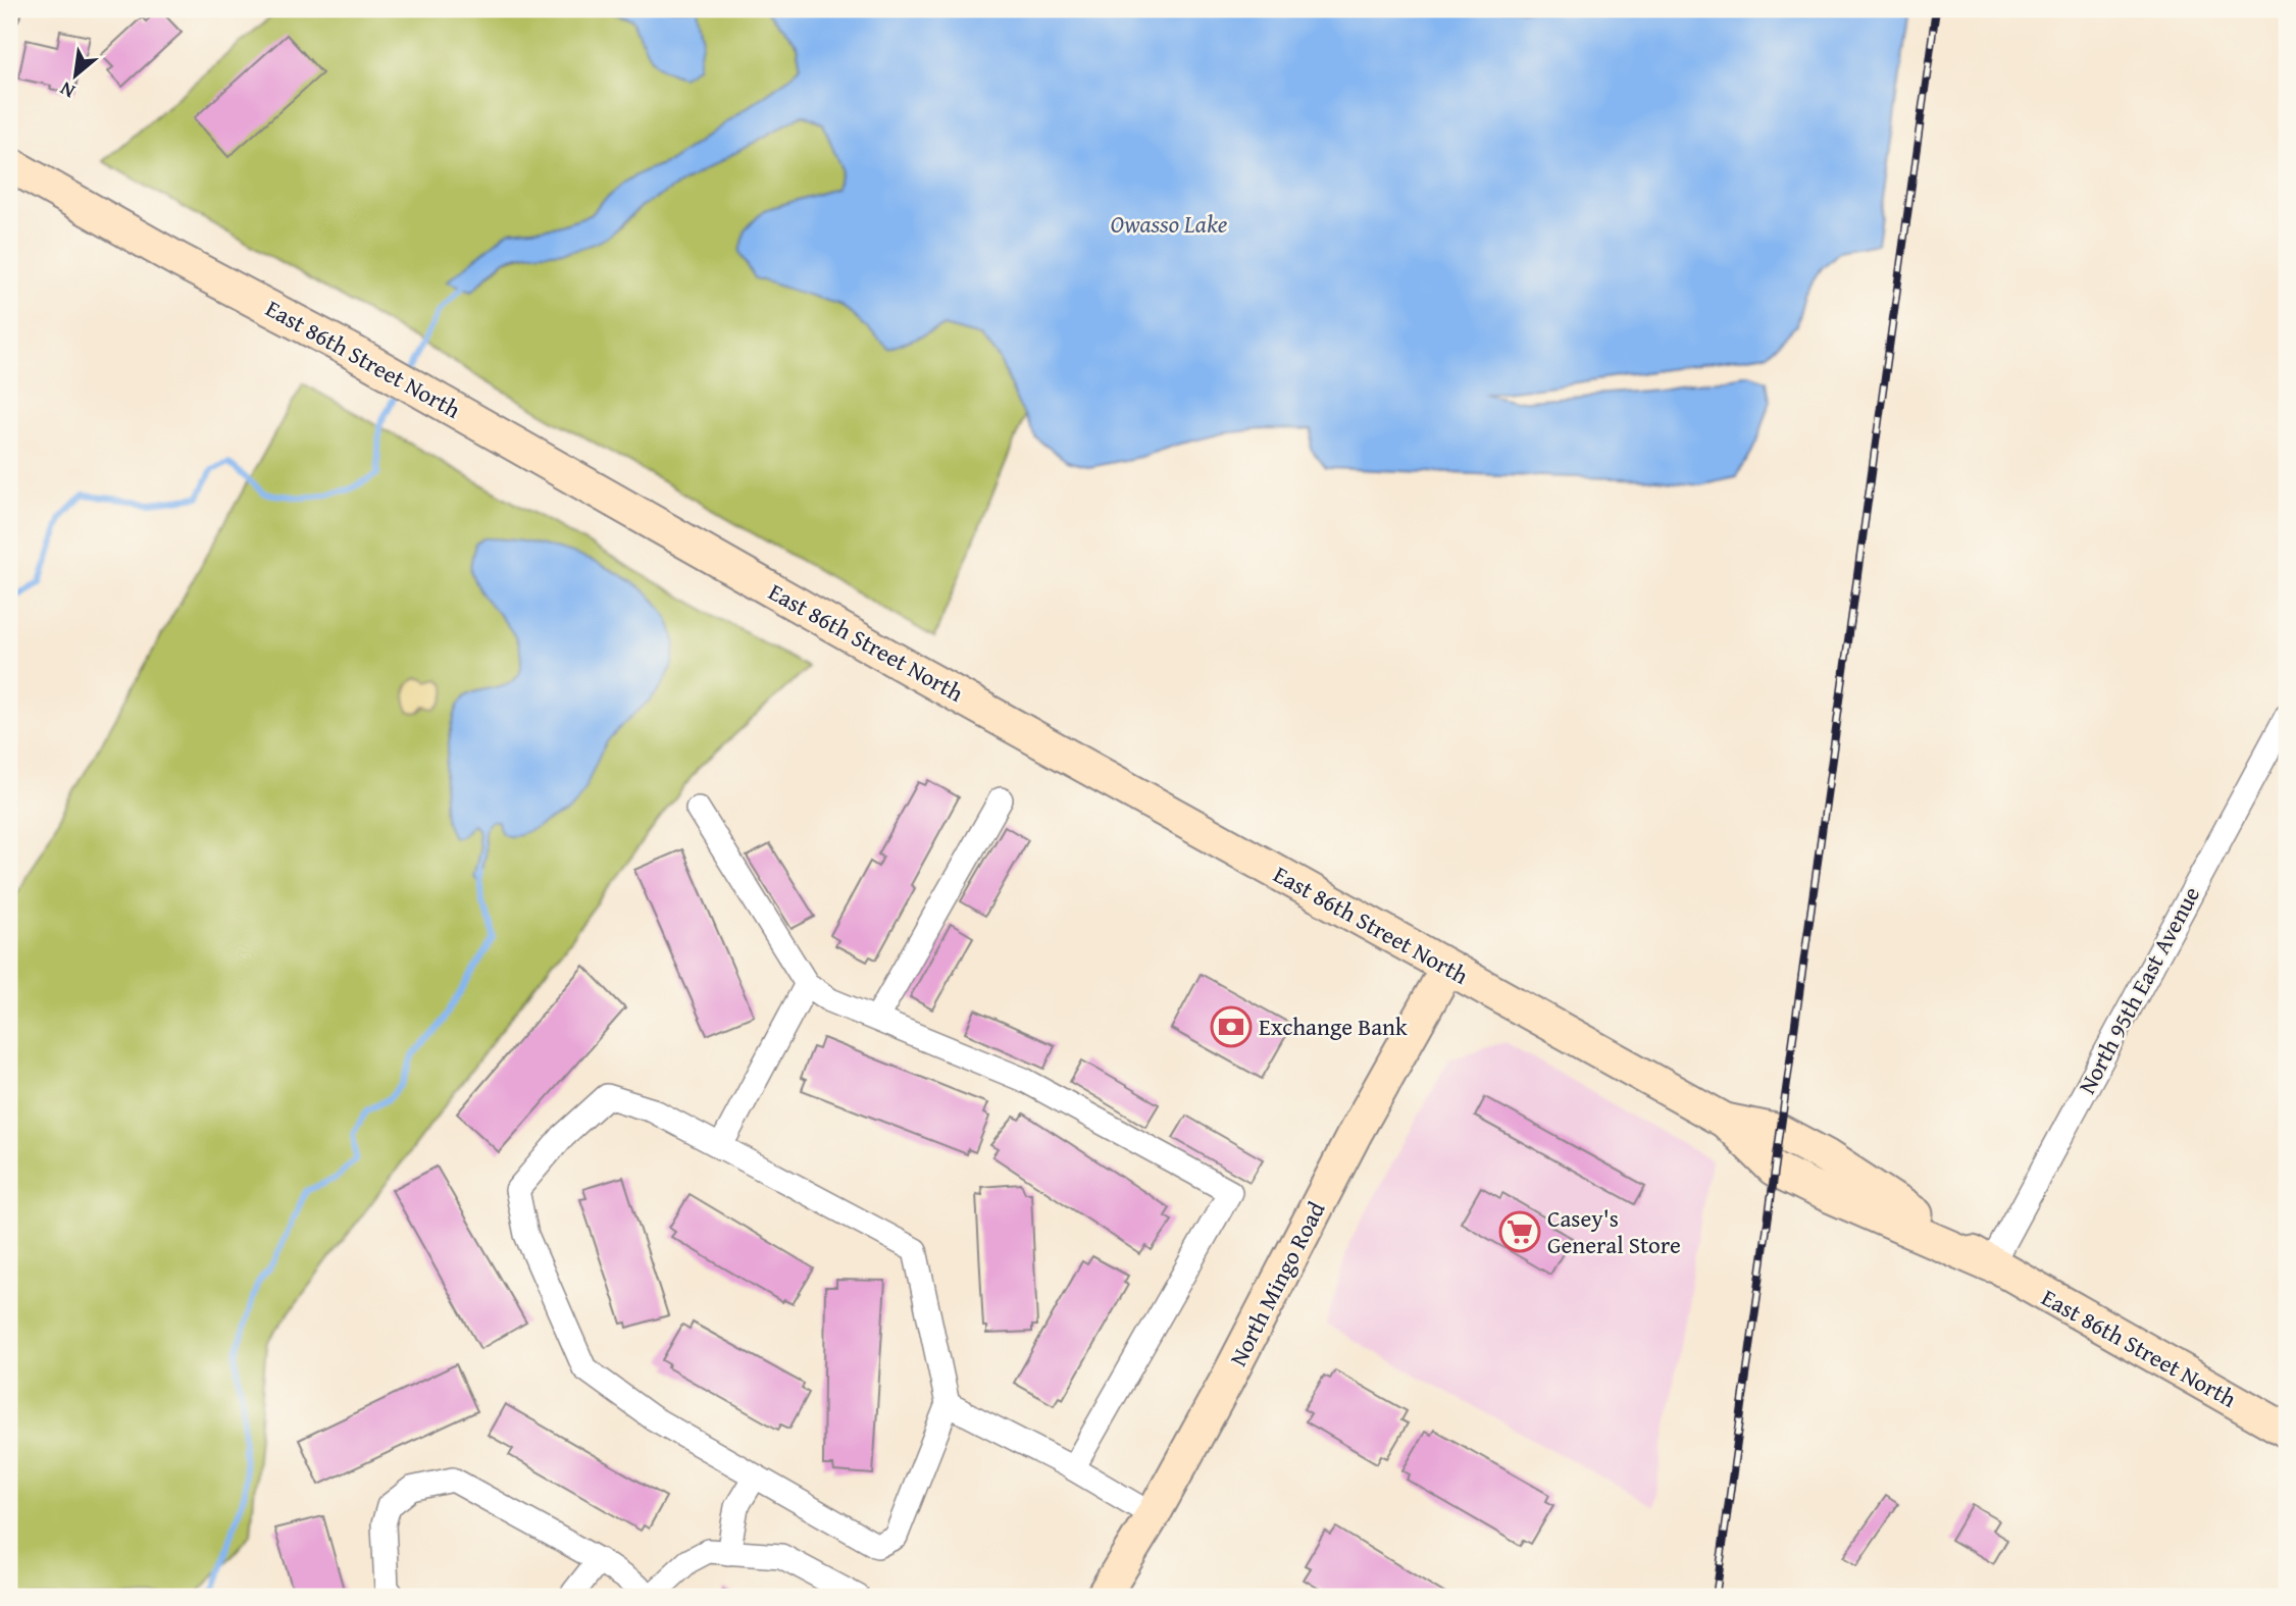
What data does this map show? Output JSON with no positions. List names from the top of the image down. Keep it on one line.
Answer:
{"streets":{"street":["East 86th Street North","North 95th East Avenue","North Mingo Road"]},"crossings":[["East 86th Street North","North 95th East Avenue"],["East 86th Street North","North Mingo Road"]],"water":["Owasso Lake"],"places":{"bank":["Exchange Bank"],"supermarket":["Casey's General Store"]},"north":"bottom left"}
